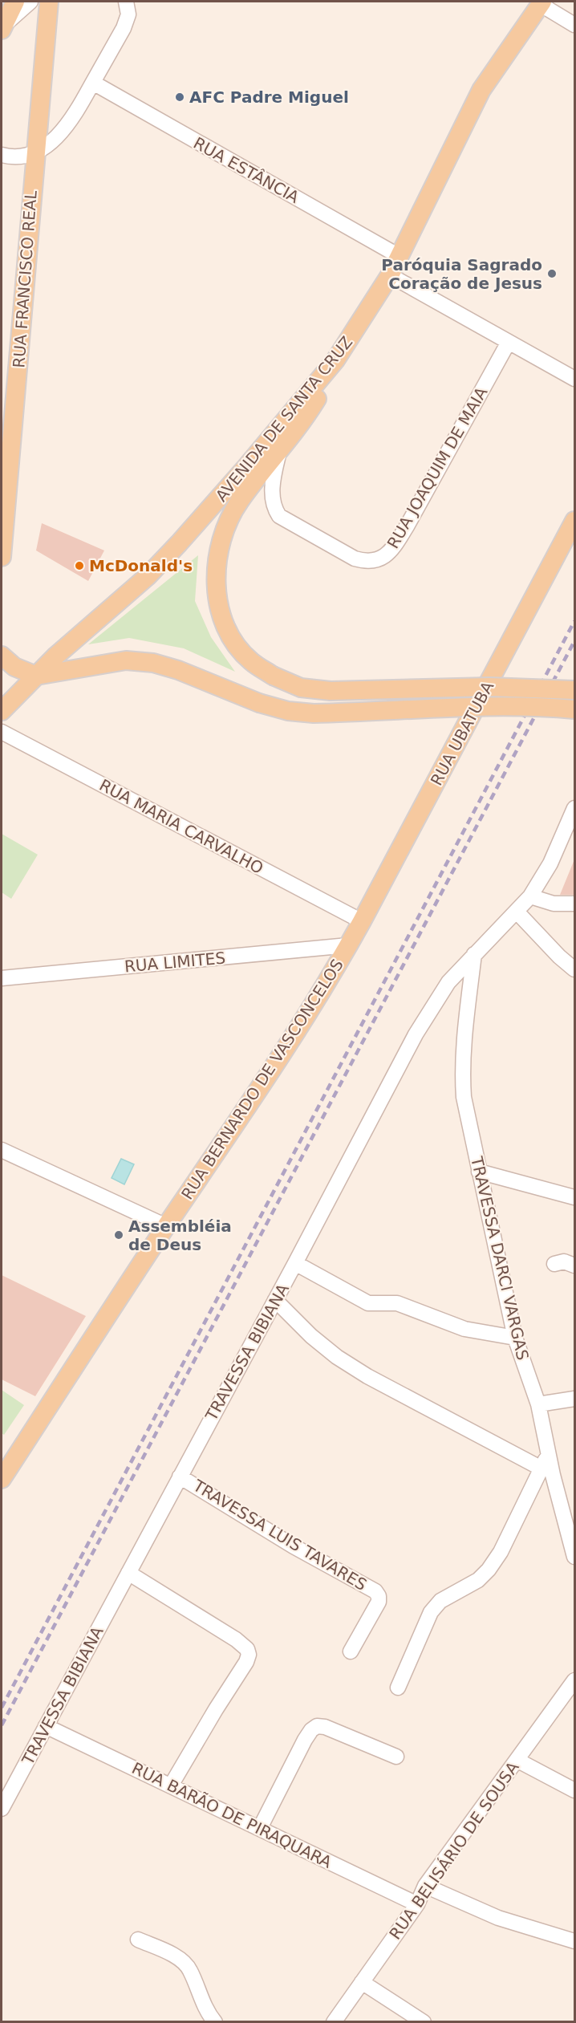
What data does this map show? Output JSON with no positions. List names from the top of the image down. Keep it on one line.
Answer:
{"streets":{"main road":["RUA FRANCISCO REAL","AVENIDA DE SANTA CRUZ","RUA UBATUBA","RUA BERNARDO DE VASCONCELOS"],"street":["RUA ESTÂNCIA","RUA JOAQUIM DE MAIA","RUA MARIA CARVALHO","RUA LIMITES","TRAVESSA DARCI VARGAS","TRAVESSA BIBIANA","TRAVESSA LUIS TAVARES","RUA BARÃO DE PIRAQUARA","RUA BELISÁRIO DE SOUSA"]},"crossings":[["RUA ESTÂNCIA","AVENIDA DE SANTA CRUZ"],["RUA UBATUBA","RUA MARIA CARVALHO"],["RUA UBATUBA","RUA LIMITES"],["RUA UBATUBA","RUA BERNARDO DE VASCONCELOS"],["RUA LIMITES","RUA BERNARDO DE VASCONCELOS"],["TRAVESSA DARCI VARGAS","TRAVESSA BIBIANA"],["TRAVESSA BIBIANA","TRAVESSA LUIS TAVARES"],["TRAVESSA BIBIANA","RUA BARÃO DE PIRAQUARA"],["RUA BARÃO DE PIRAQUARA","RUA BELISÁRIO DE SOUSA"]],"places":["AFC Padre Miguel","Paróquia Sagrado Coração de Jesus","McDonald's","Assembléia de Deus"]}
